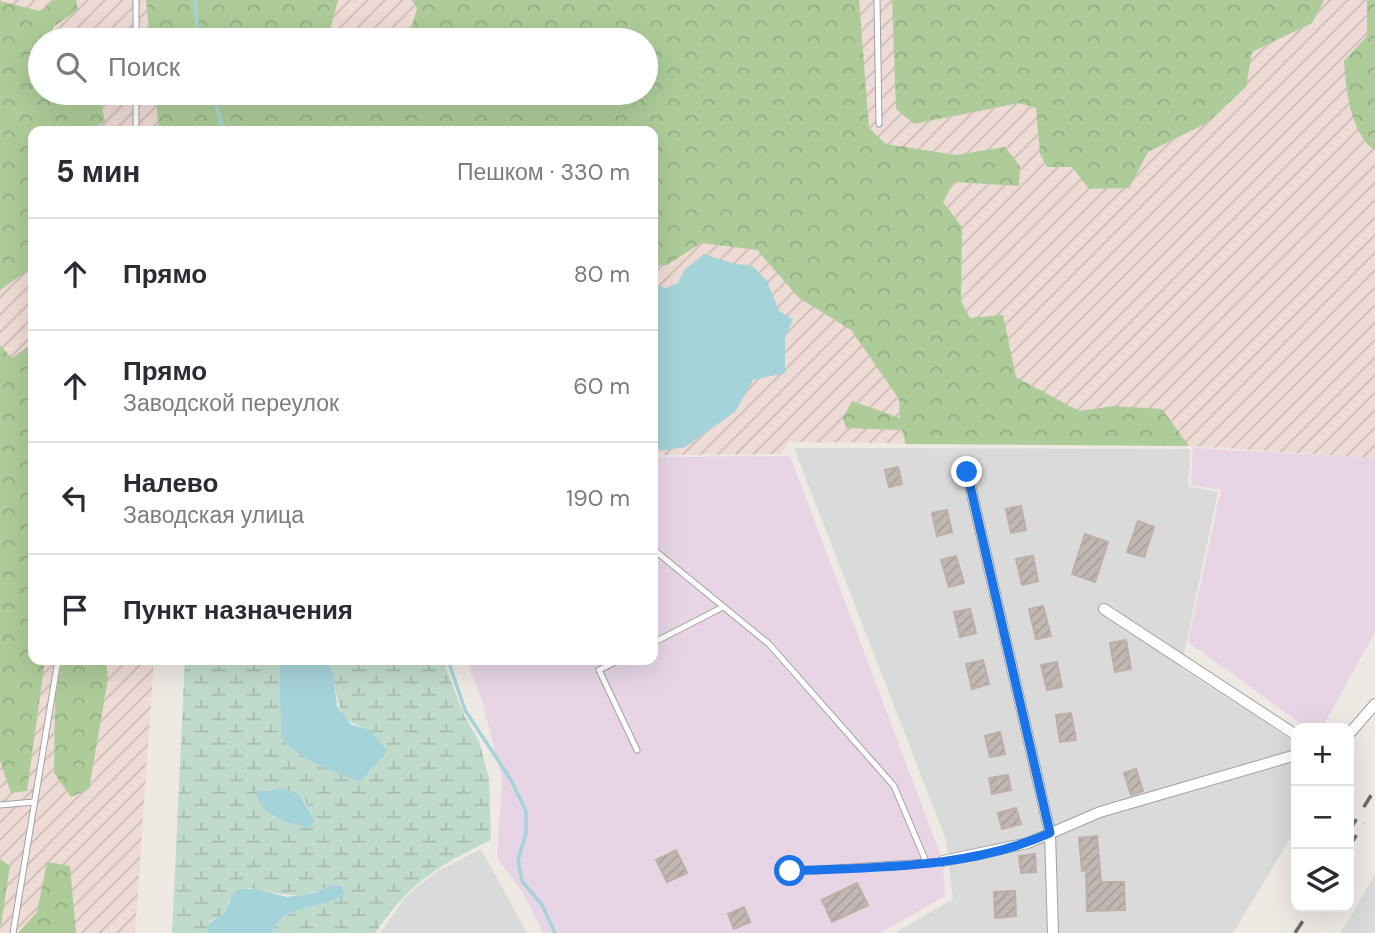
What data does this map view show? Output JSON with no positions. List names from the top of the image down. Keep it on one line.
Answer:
{"page":{"search":"Поиск","heading":["5 мин","Пешком · 330 m"],"list":[["Прямо","80 m"],["Прямо","Заводской переулок","60 m"],["Налево","Заводская улица","190 m"],"Пункт назначения"],"map_buttons":["+","−"]}}
